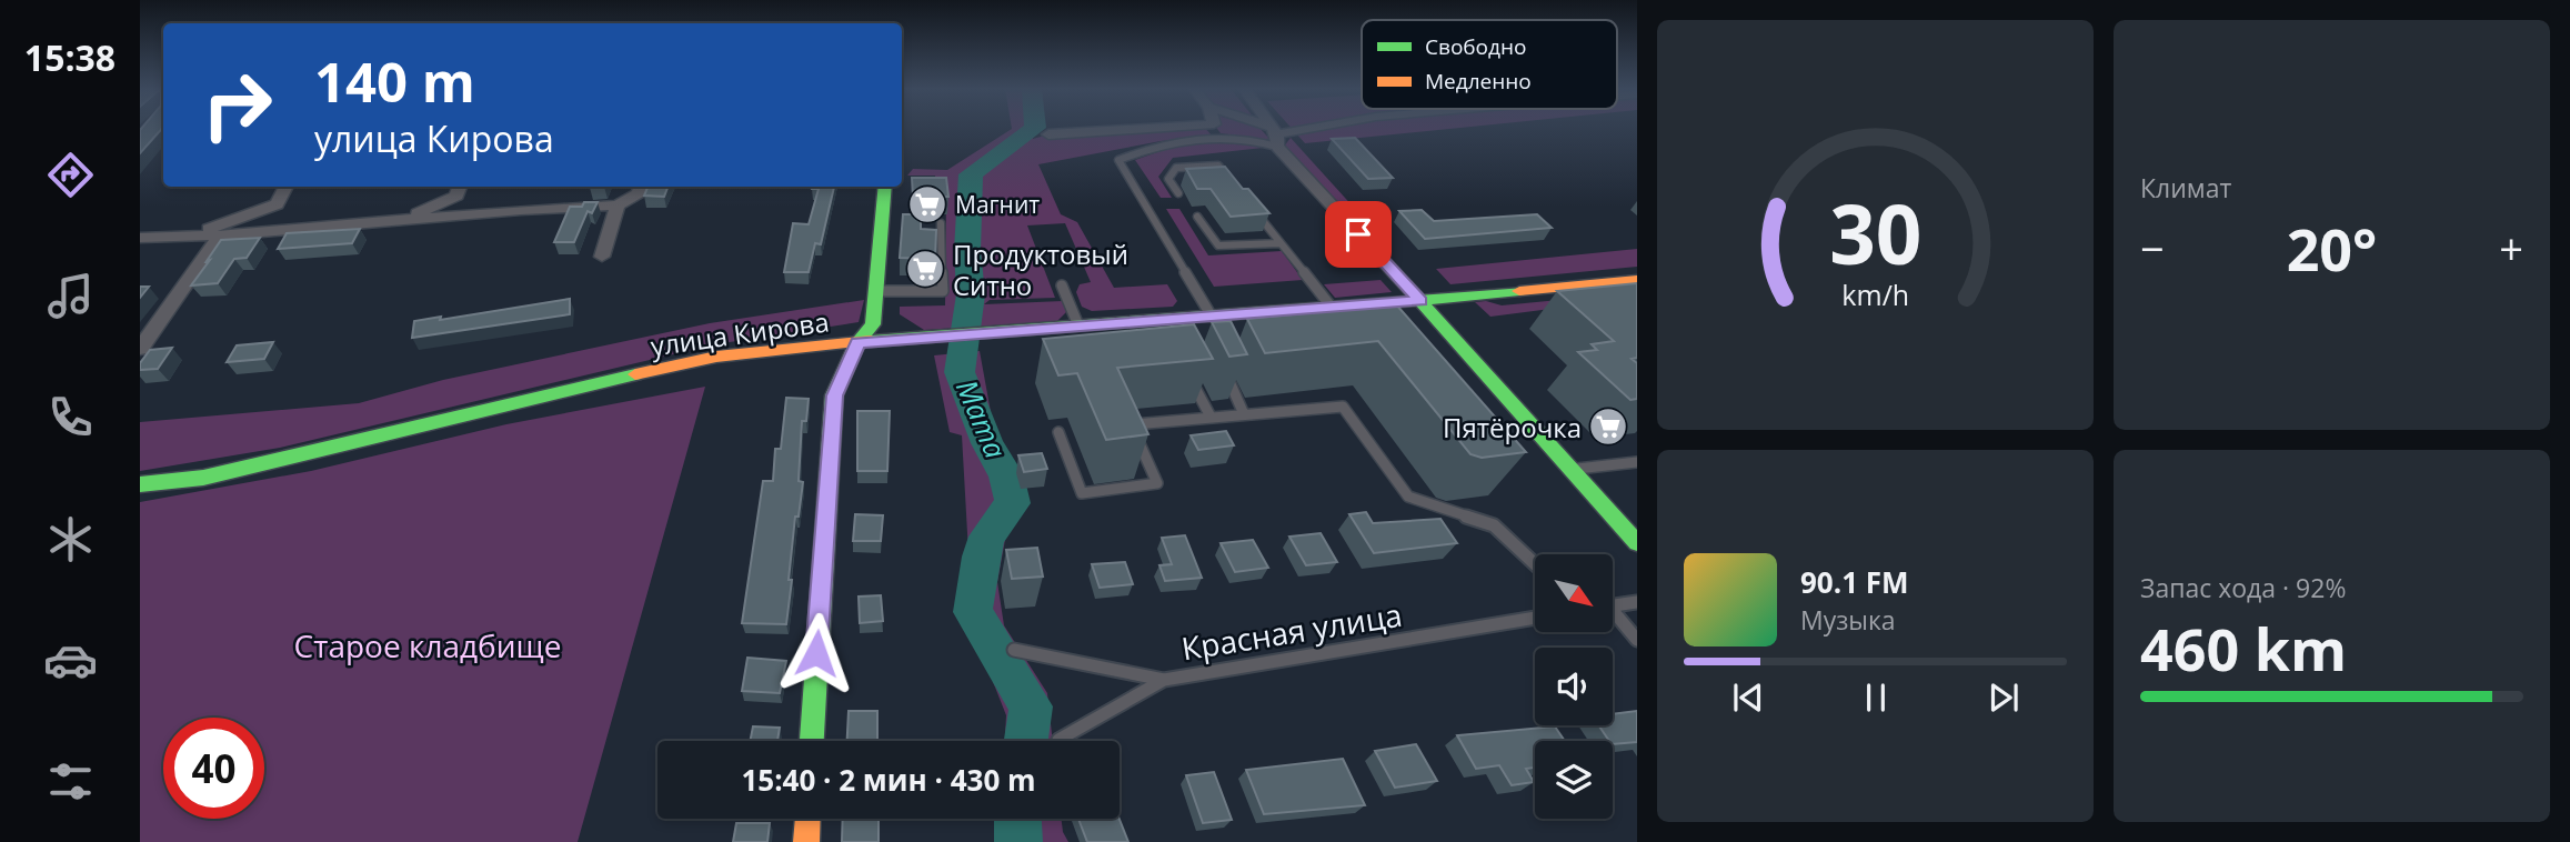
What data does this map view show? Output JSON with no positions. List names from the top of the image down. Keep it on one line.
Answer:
{"streets":{"main road":["улица Кирова"],"lane":["Красная улица"]},"water":["Мата"],"parks":["Старое кладбище"],"places":{"supermarket":["Магнит","Продуктовый Ситно","Пятёрочка"]},"legend":["Свободно","Медленно"],"north":"bottom right","page":{"tabs":"15:38","tile":["Климат",["Запас хода · 92%","460 km"]],"turn":["140 m","улица Кирова"],"heat":["−","20°","+"],"song":["90.1 FM","Музыка"],"limit":"40","trip":"15:40 · 2 мин · 430 m","gauge":["30","km/h"]}}
